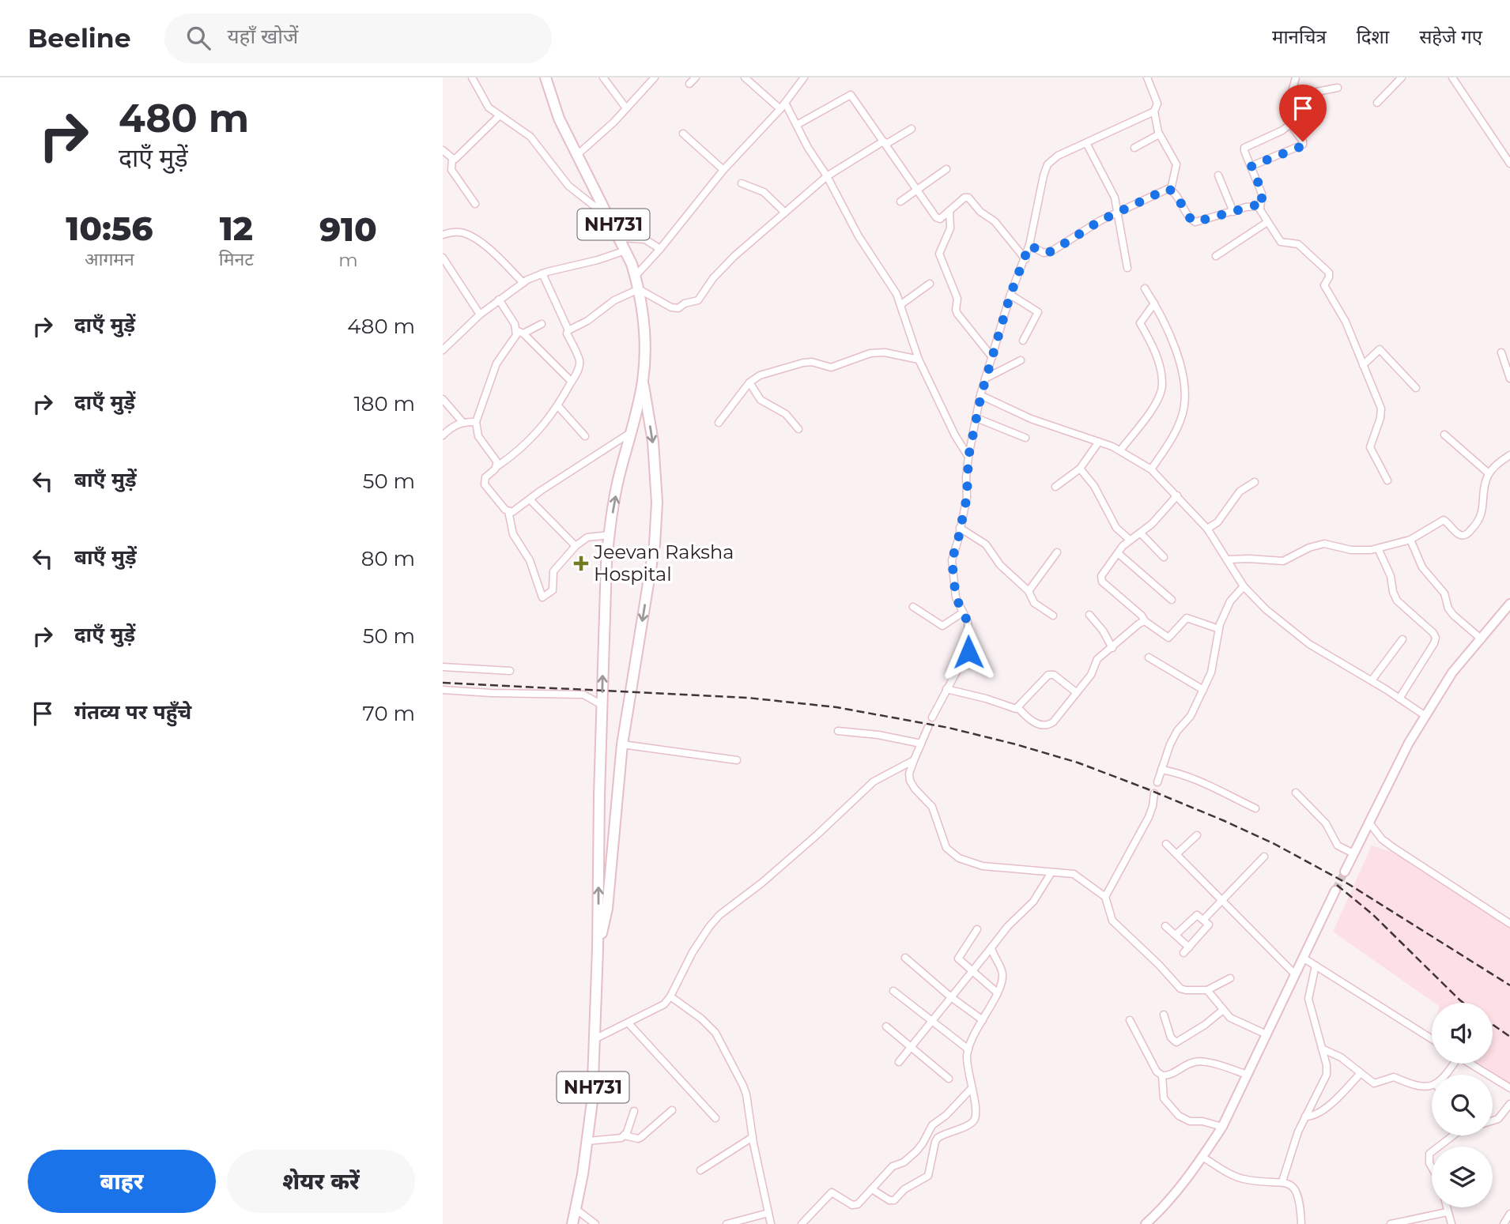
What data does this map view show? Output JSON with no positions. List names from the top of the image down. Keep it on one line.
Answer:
{"streets":{"highway":["NH731"]},"places":{"health":["Jeevan Raksha Hospital"]},"page":{"header":"Beeline","search":"यहाँ खोजें","nav":["मानचित्र","दिशा","सहेजे गए"],"turn":["480 m","दाएँ मुड़ें"],"eta":["10:56","आगमन","12","मिनट","910","m"],"list":[{"name":"दाएँ मुड़ें","value":"480 m"},{"name":"दाएँ मुड़ें","value":"180 m"},{"name":"बाएँ मुड़ें","value":"50 m"},{"name":"बाएँ मुड़ें","value":"80 m"},{"name":"दाएँ मुड़ें","value":"50 m"},{"name":"गंतव्य पर पहुँचे","value":"70 m"}],"buttons":["बाहर","शेयर करें"]}}
